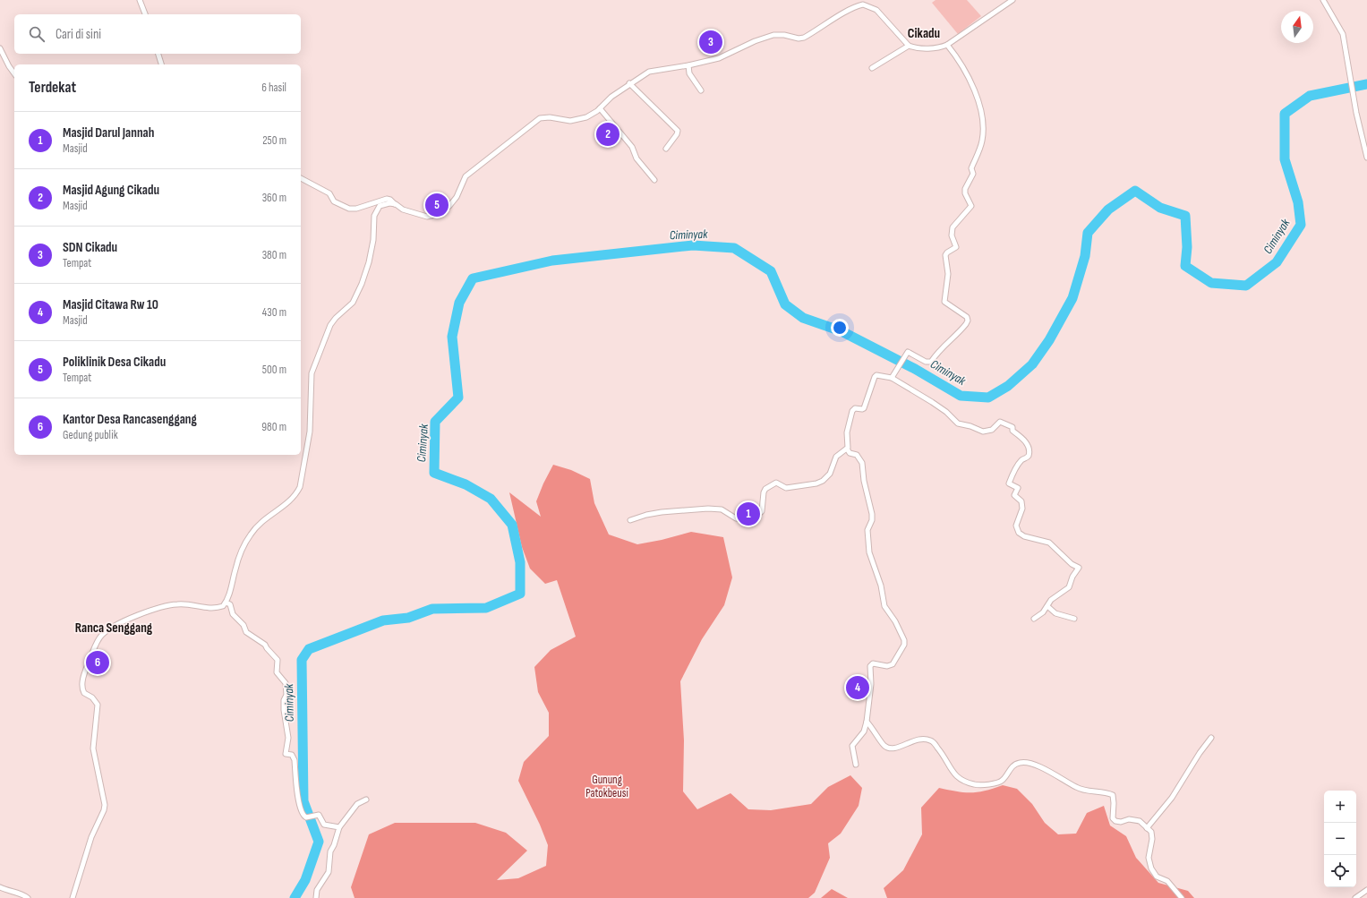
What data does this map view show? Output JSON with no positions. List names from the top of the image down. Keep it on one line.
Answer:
{"districts":["Cikadu","Ranca Senggang"],"water":["Ciminyak"],"parks":["Gunung Patokbeusi"],"north":"top","page":{"search":"Cari di sini","pins":["3","2","5","1","6","4"],"heading":["Terdekat","6 hasil"],"list":[{"mark":"1","name":"Masjid Darul Jannah","note":"Masjid","value":"250 m"},{"mark":"2","name":"Masjid Agung Cikadu","note":"Masjid","value":"360 m"},{"mark":"3","name":"SDN Cikadu","note":"Tempat","value":"380 m"},{"mark":"4","name":"Masjid Citawa Rw 10","note":"Masjid","value":"430 m"},{"mark":"5","name":"Poliklinik Desa Cikadu","note":"Tempat","value":"500 m"},{"mark":"6","name":"Kantor Desa Rancasenggang","note":"Gedung publik","value":"980 m"}],"map_buttons":["+","−"]}}
